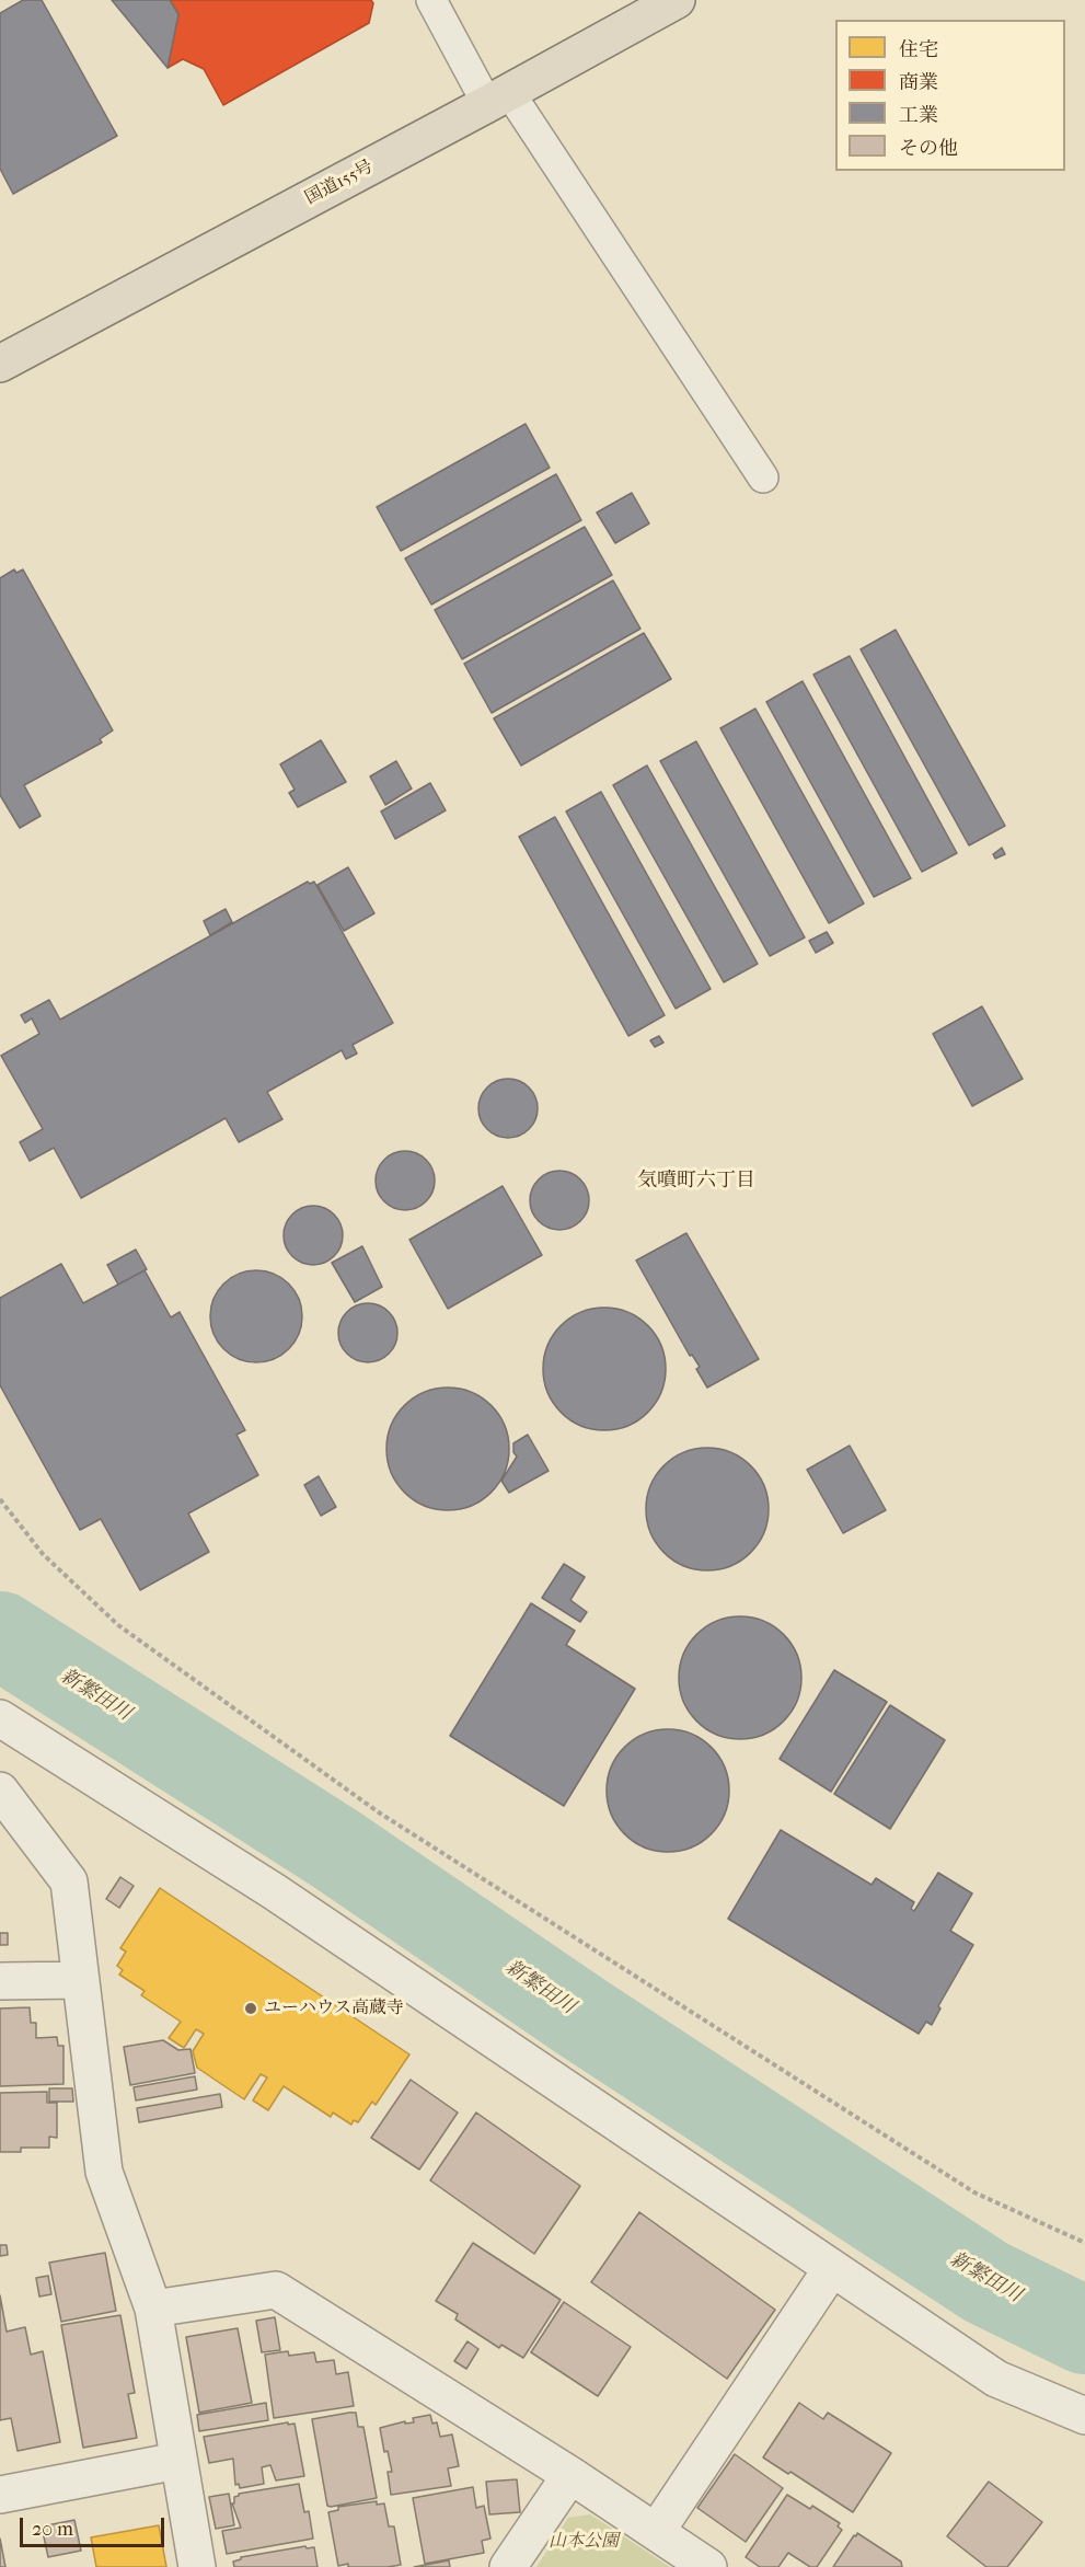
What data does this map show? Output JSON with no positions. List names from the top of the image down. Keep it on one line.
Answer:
{"streets":{"highway":["国道155号"]},"districts":["気噴町六丁目"],"water":["新繁田川"],"parks":["山本公園"],"places":["ユーハウス高蔵寺"],"legend":["住宅","商業","工業","その他"],"scale_bar":"20 m"}
